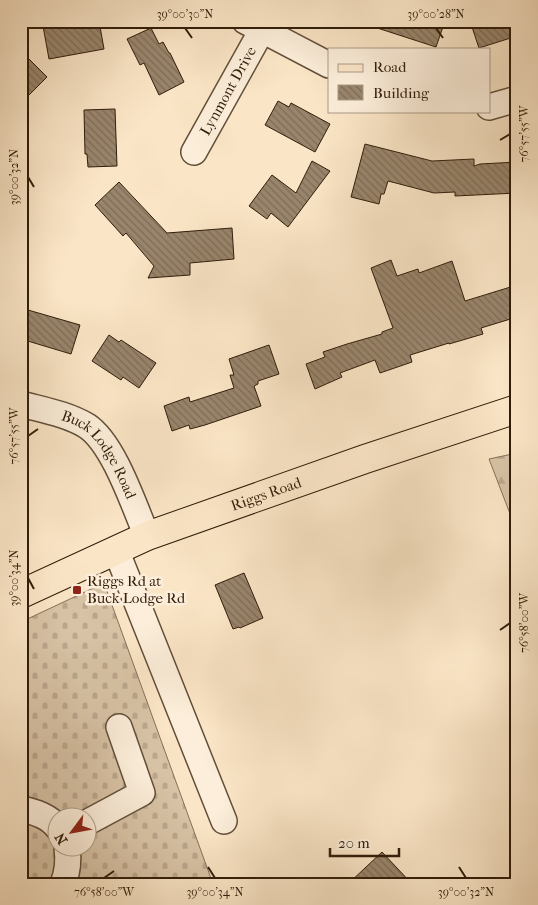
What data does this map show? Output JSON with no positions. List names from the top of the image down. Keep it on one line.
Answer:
{"streets":{"main road":["Riggs Road"],"street":["Lynmont Drive","Buck Lodge Road"]},"crossings":[["Buck Lodge Road","Riggs Road"]],"places":{"transit":["Riggs Rd at Buck Lodge Rd"]},"legend":["Road","Building"],"scale_bar":"20 m","north":"bottom left","coordinates":["39°00'30\"N","39°00'28\"N","76°57'55\"W","39°00'32\"N","39°00'34\"N","76°58'00\"W"]}
